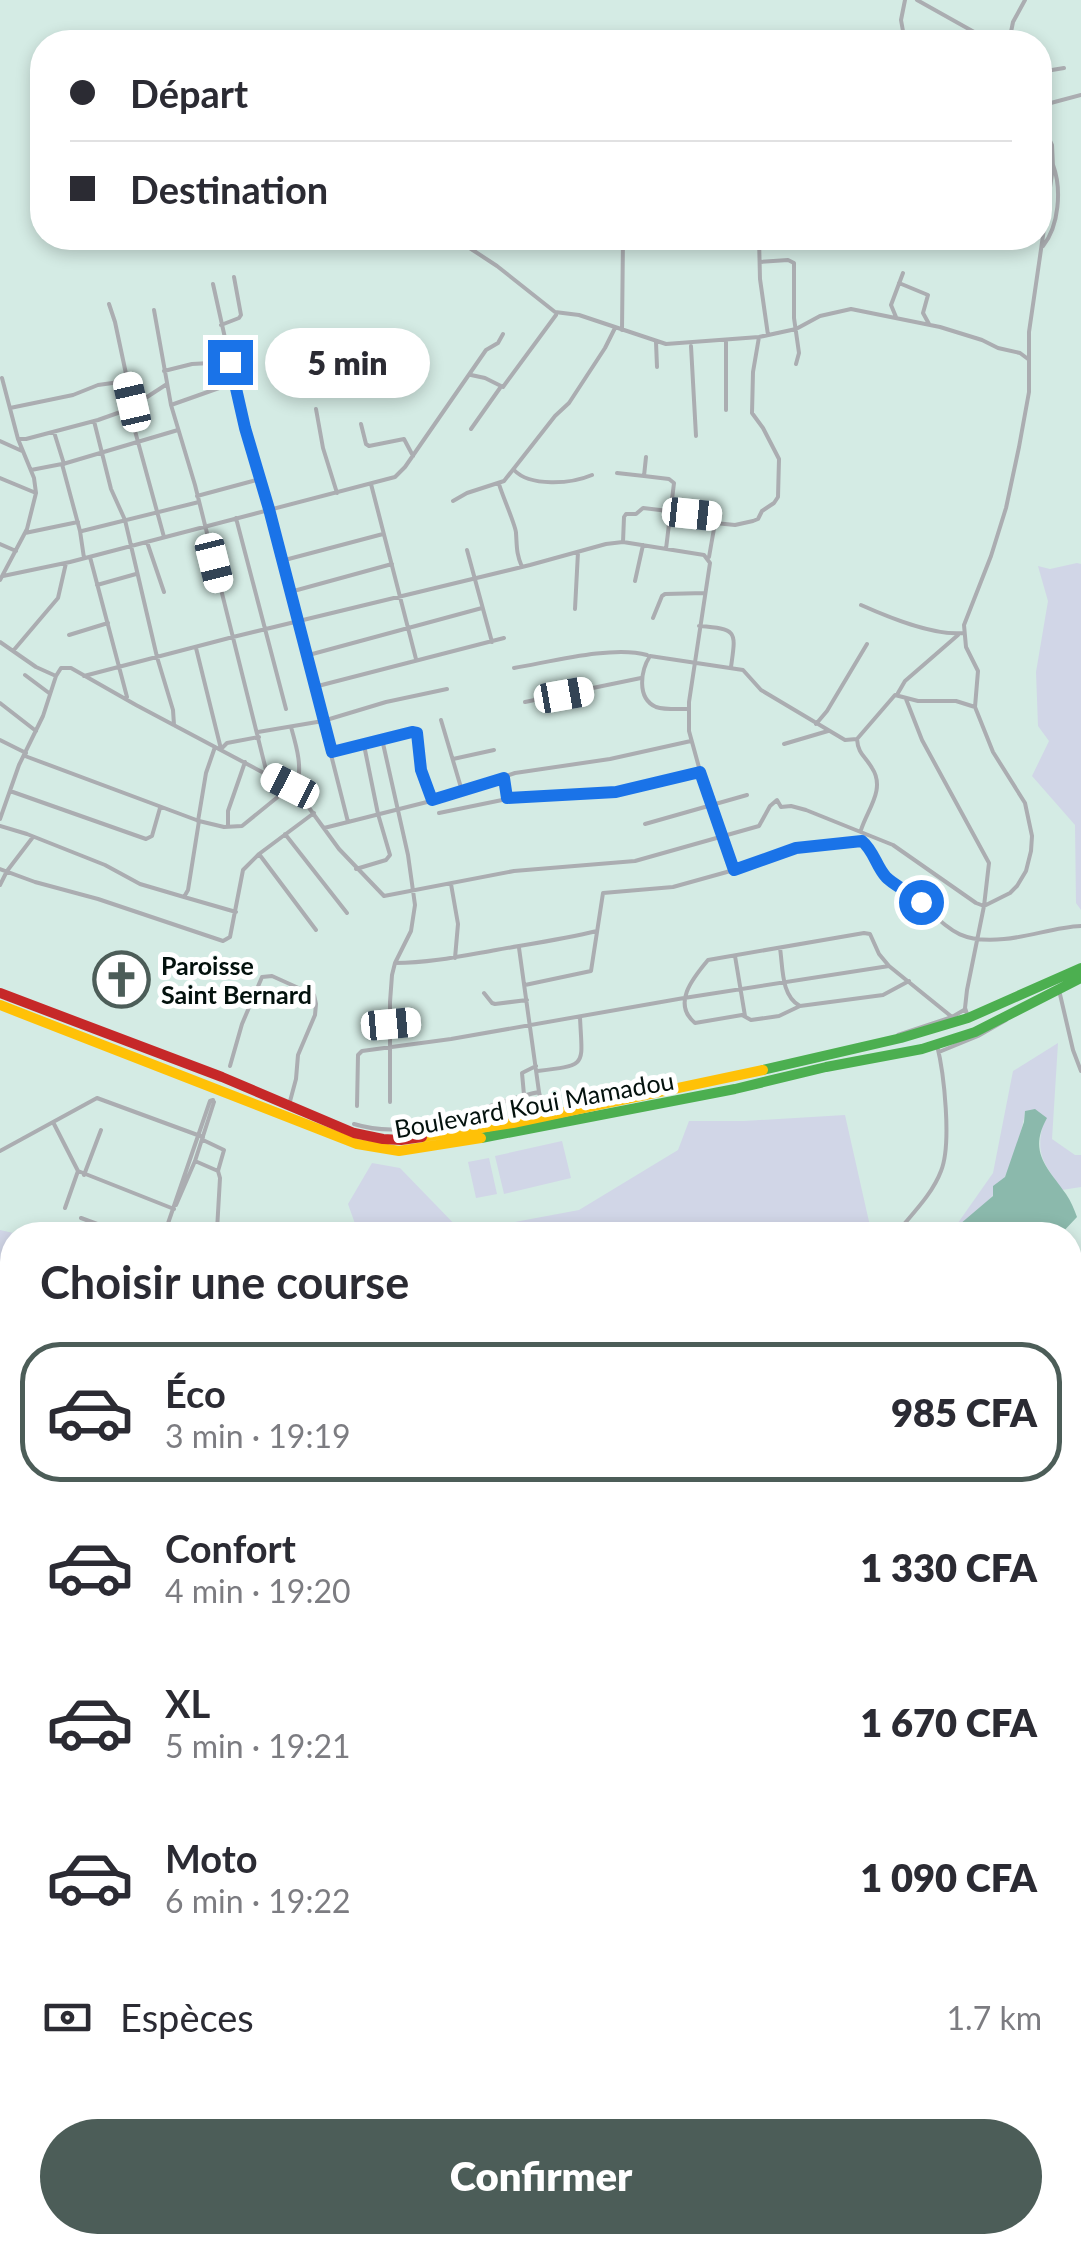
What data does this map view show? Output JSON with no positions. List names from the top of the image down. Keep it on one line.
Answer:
{"streets":{"main road":["Boulevard Koui Mamadou"]},"places":{"church":["Paroisse Saint Bernard"]},"page":{"banner":["Départ","Destination"],"bubble":"5 min","heading":"Choisir une course","list":[{"name":"Éco","note":"3 min · 19:19","value":"985 CFA"},{"name":"Confort","note":"4 min · 19:20","value":"1 330 CFA"},{"name":"XL","note":"5 min · 19:21","value":"1 670 CFA"},{"name":"Moto","note":"6 min · 19:22","value":"1 090 CFA"}],"pay":["Espèces","1.7 km"],"buttons":"Confirmer"}}
